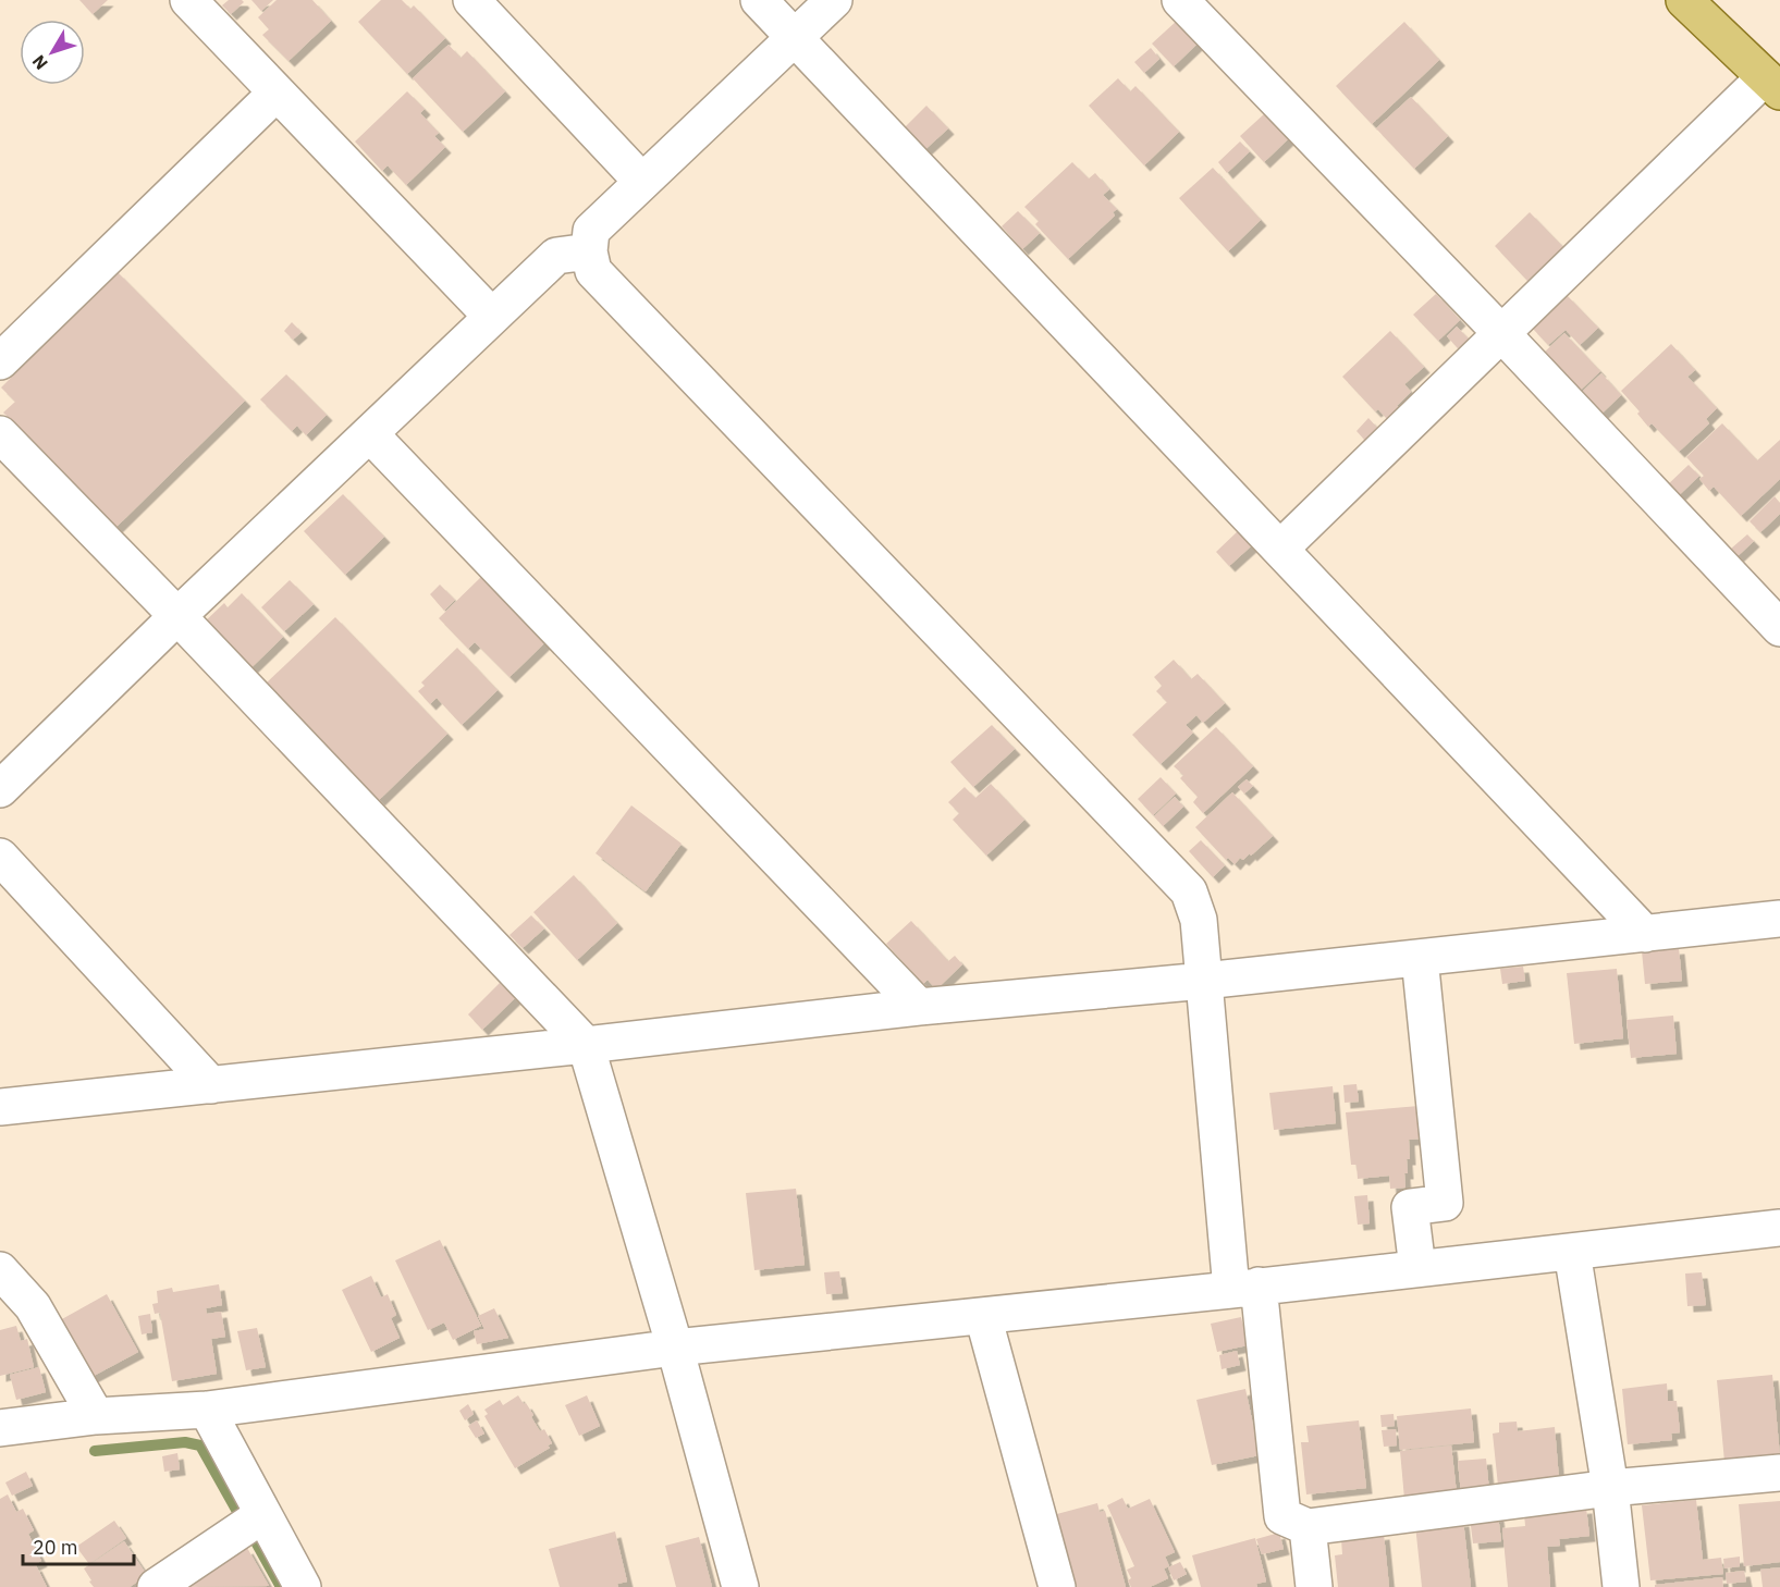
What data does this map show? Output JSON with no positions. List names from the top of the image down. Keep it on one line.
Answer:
{"scale_bar":"20 m","north":"bottom left"}
